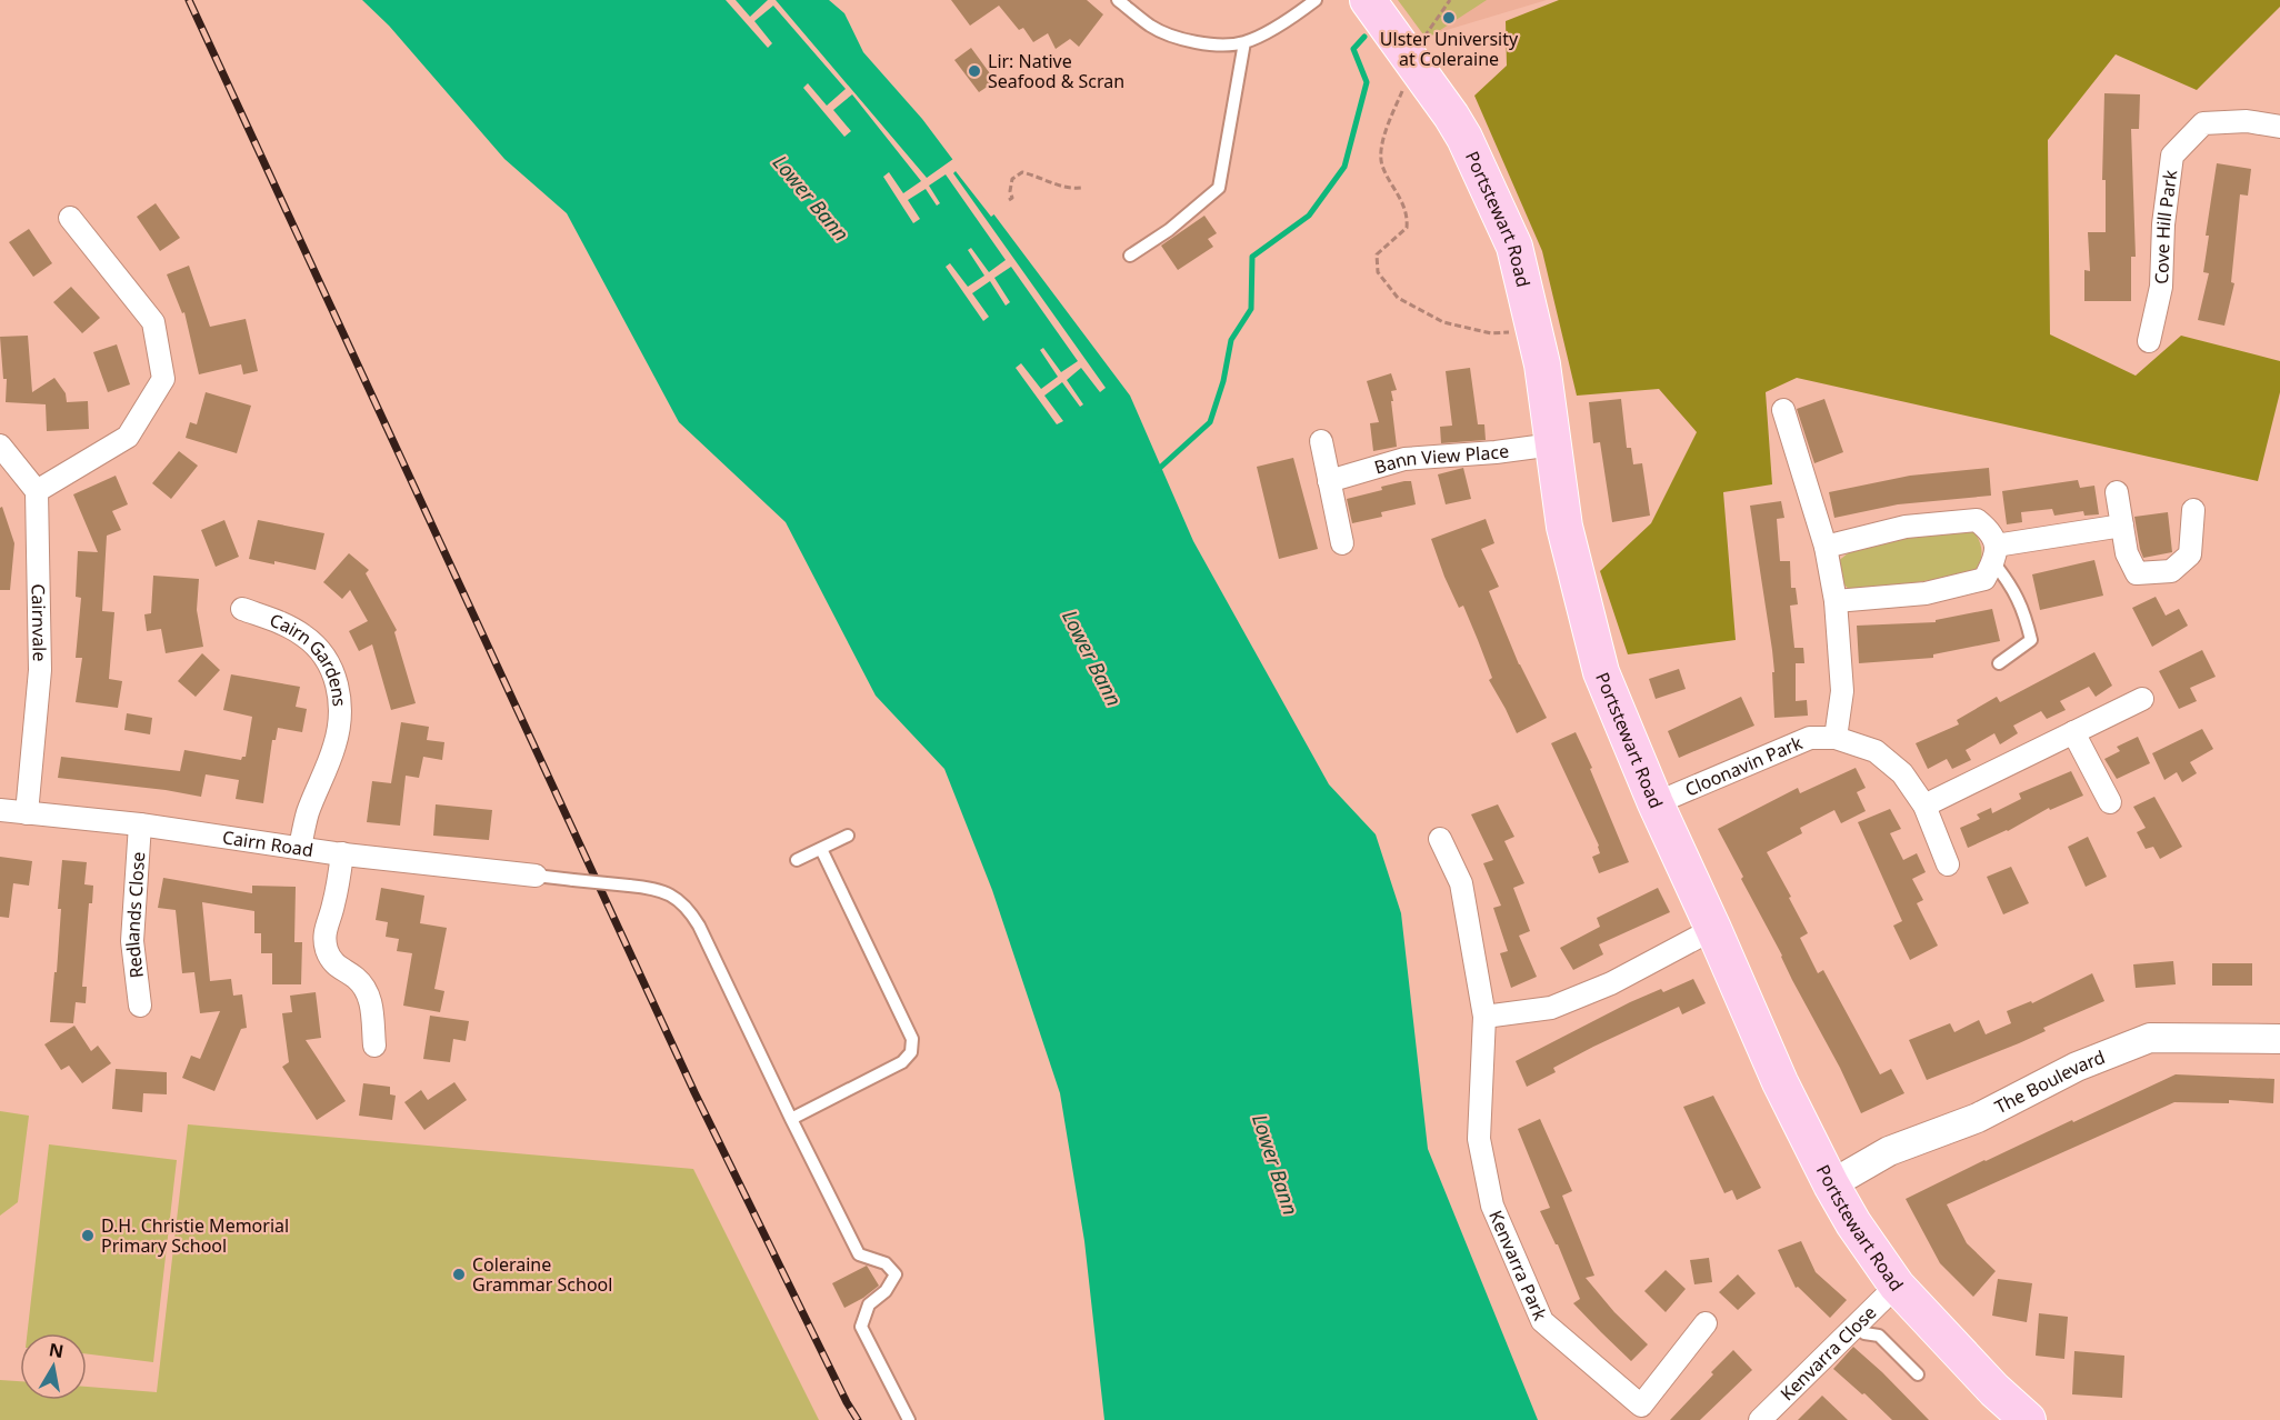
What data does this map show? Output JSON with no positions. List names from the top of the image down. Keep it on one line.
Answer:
{"streets":{"main road":["Portstewart Road"],"street":["Cove Hill Park","Bann View Place","Cairnvale","Cairn Gardens","Cloonavin Park","Cairn Road","Redlands Close","The Boulevard","Kenvarra Park","Kenvarra Close"]},"crossings":[["Portstewart Road","Bann View Place"],["Portstewart Road","Cloonavin Park"],["Portstewart Road","The Boulevard"],["Portstewart Road","Kenvarra Close"],["Cairnvale","Cairn Road"],["Cairn Gardens","Cairn Road"],["Cairn Road","Redlands Close"]],"water":["Lower Bann"],"places":["Ulster University at Coleraine","Lir: Native Seafood & Scran","D.H. Christie Memorial Primary School","Coleraine Grammar School"],"north":"top"}
